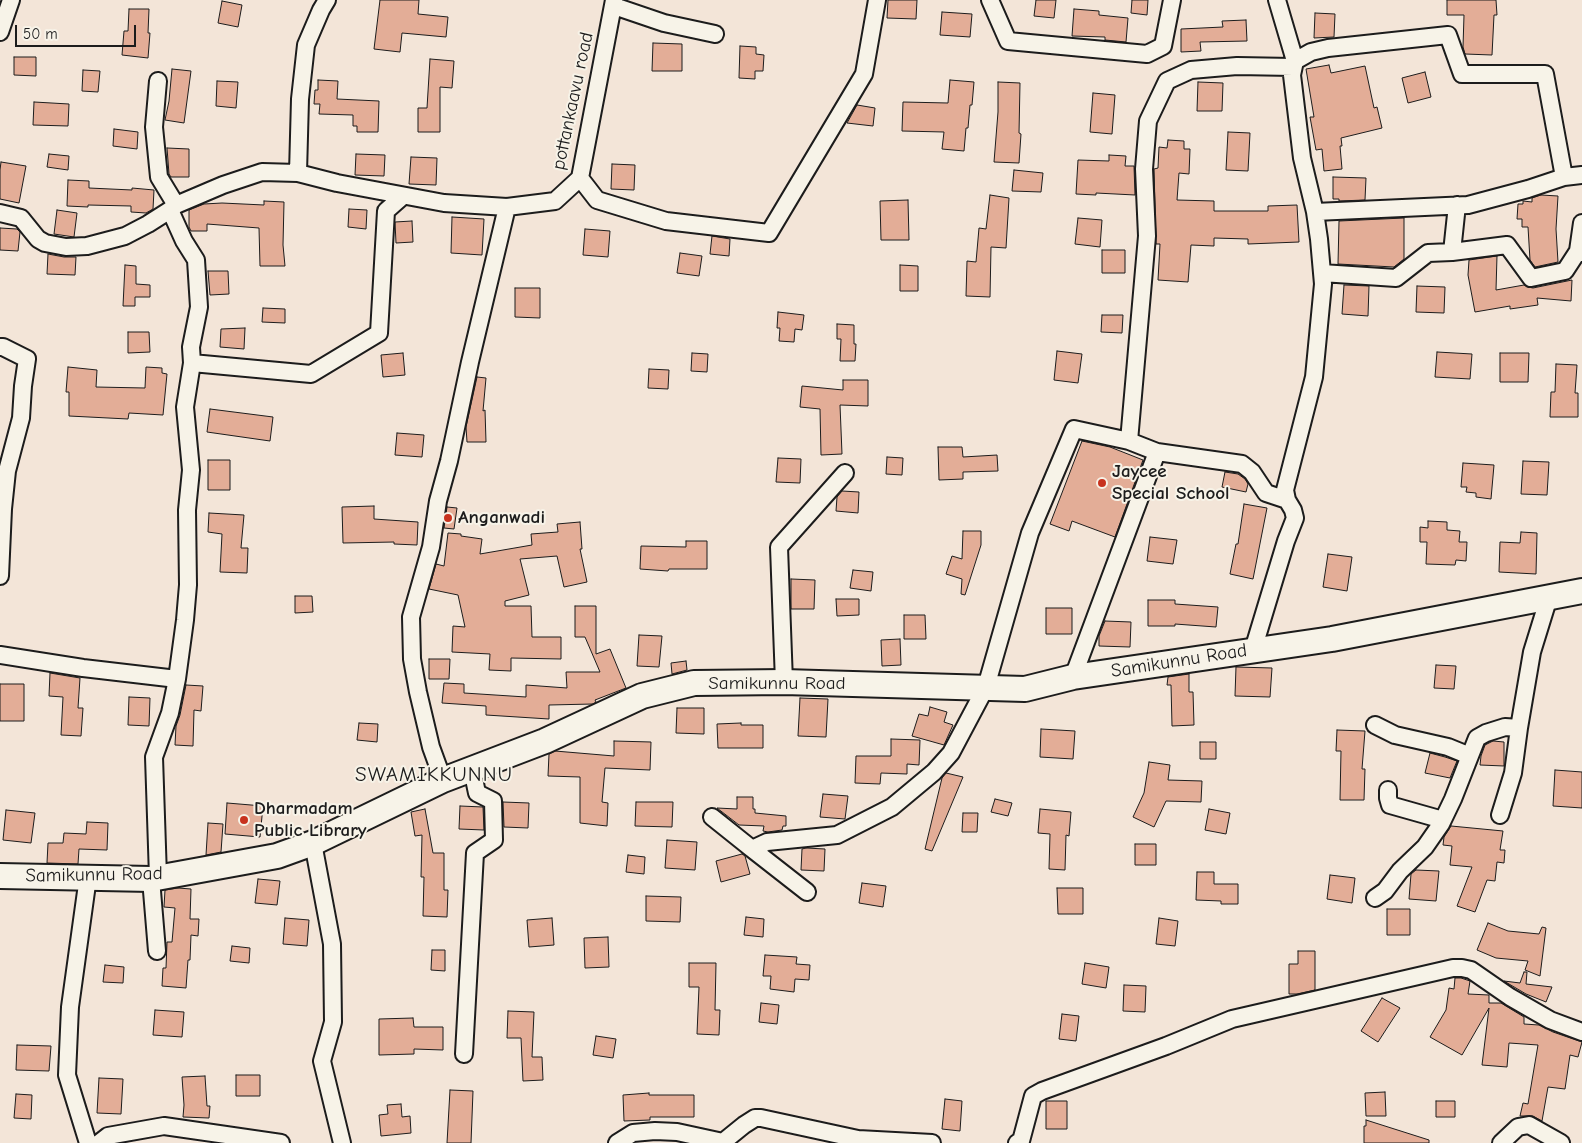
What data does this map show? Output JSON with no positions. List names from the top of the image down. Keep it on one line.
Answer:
{"streets":{"main road":["Samikunnu Road"],"street":["pottankaavu road"]},"districts":["SWAMIKKUNNU"],"places":["Jaycee Special School","Anganwadi","Dharmadam Public Library"],"scale_bar":"50 m"}
